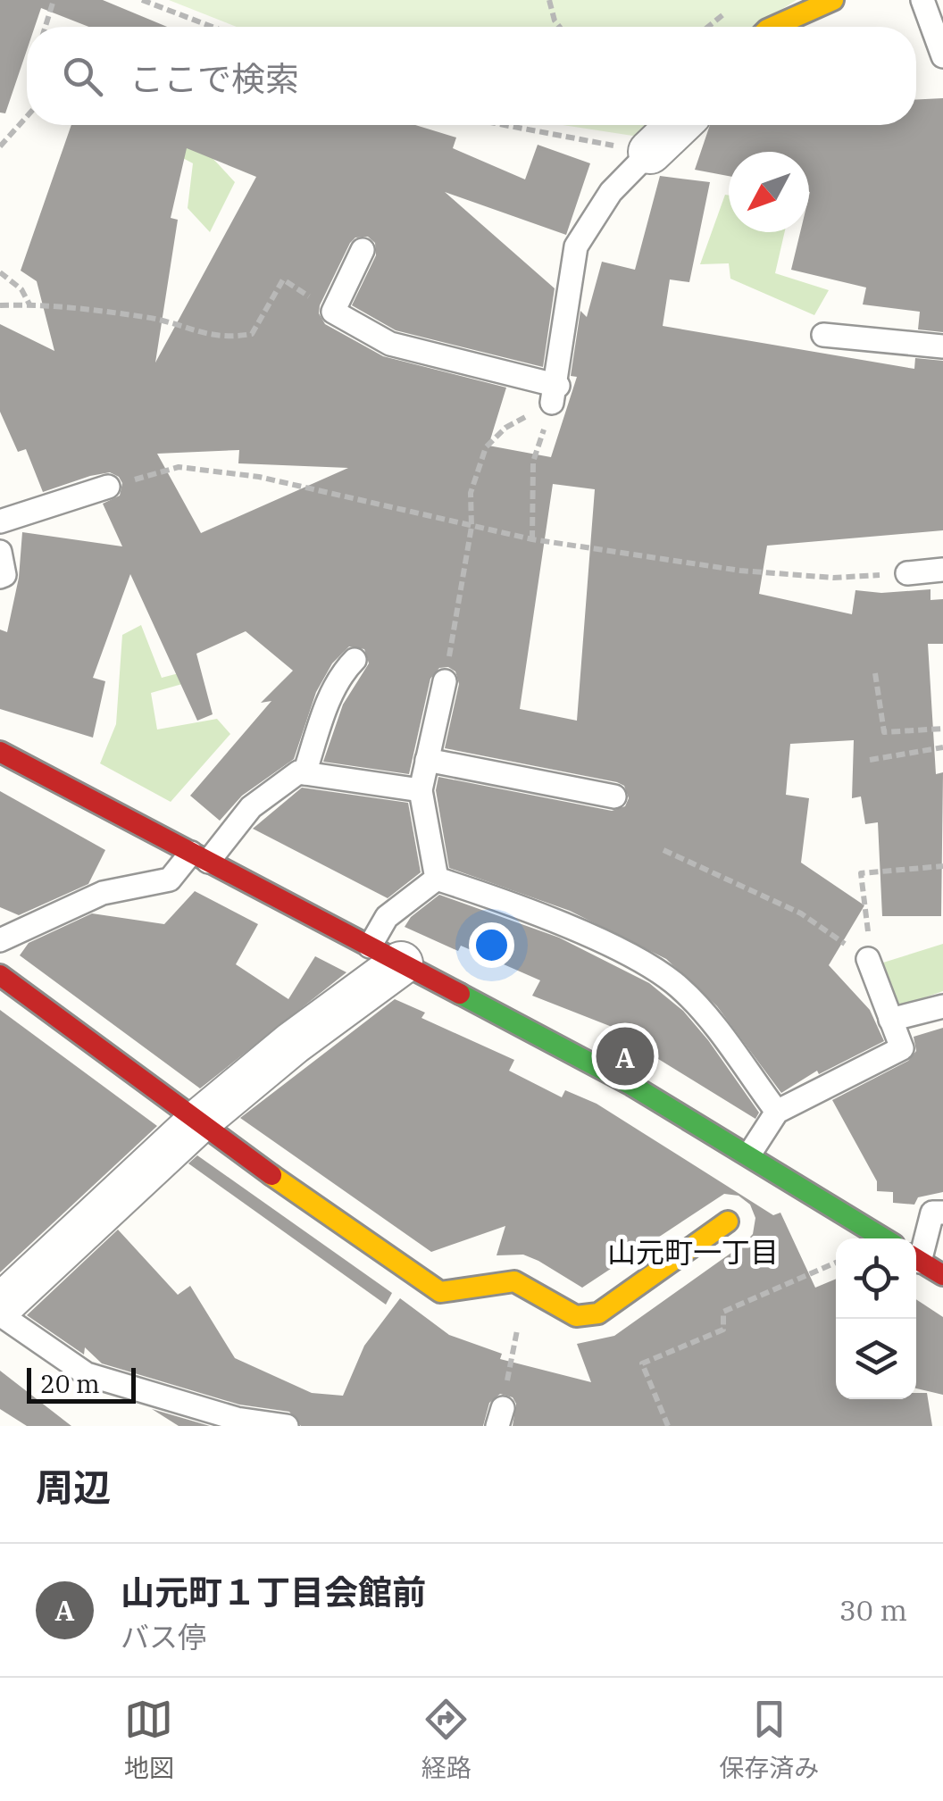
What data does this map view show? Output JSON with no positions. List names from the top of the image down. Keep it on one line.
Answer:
{"districts":["山元町一丁目"],"scale_bar":"20 m","north":"bottom left","page":{"search":"ここで検索","pins":"A","scale":"20 m","heading":"周辺","list":[{"mark":"A","name":"山元町１丁目会館前","note":"バス停","value":"30 m"}],"nav":["地図","経路","保存済み"]}}
